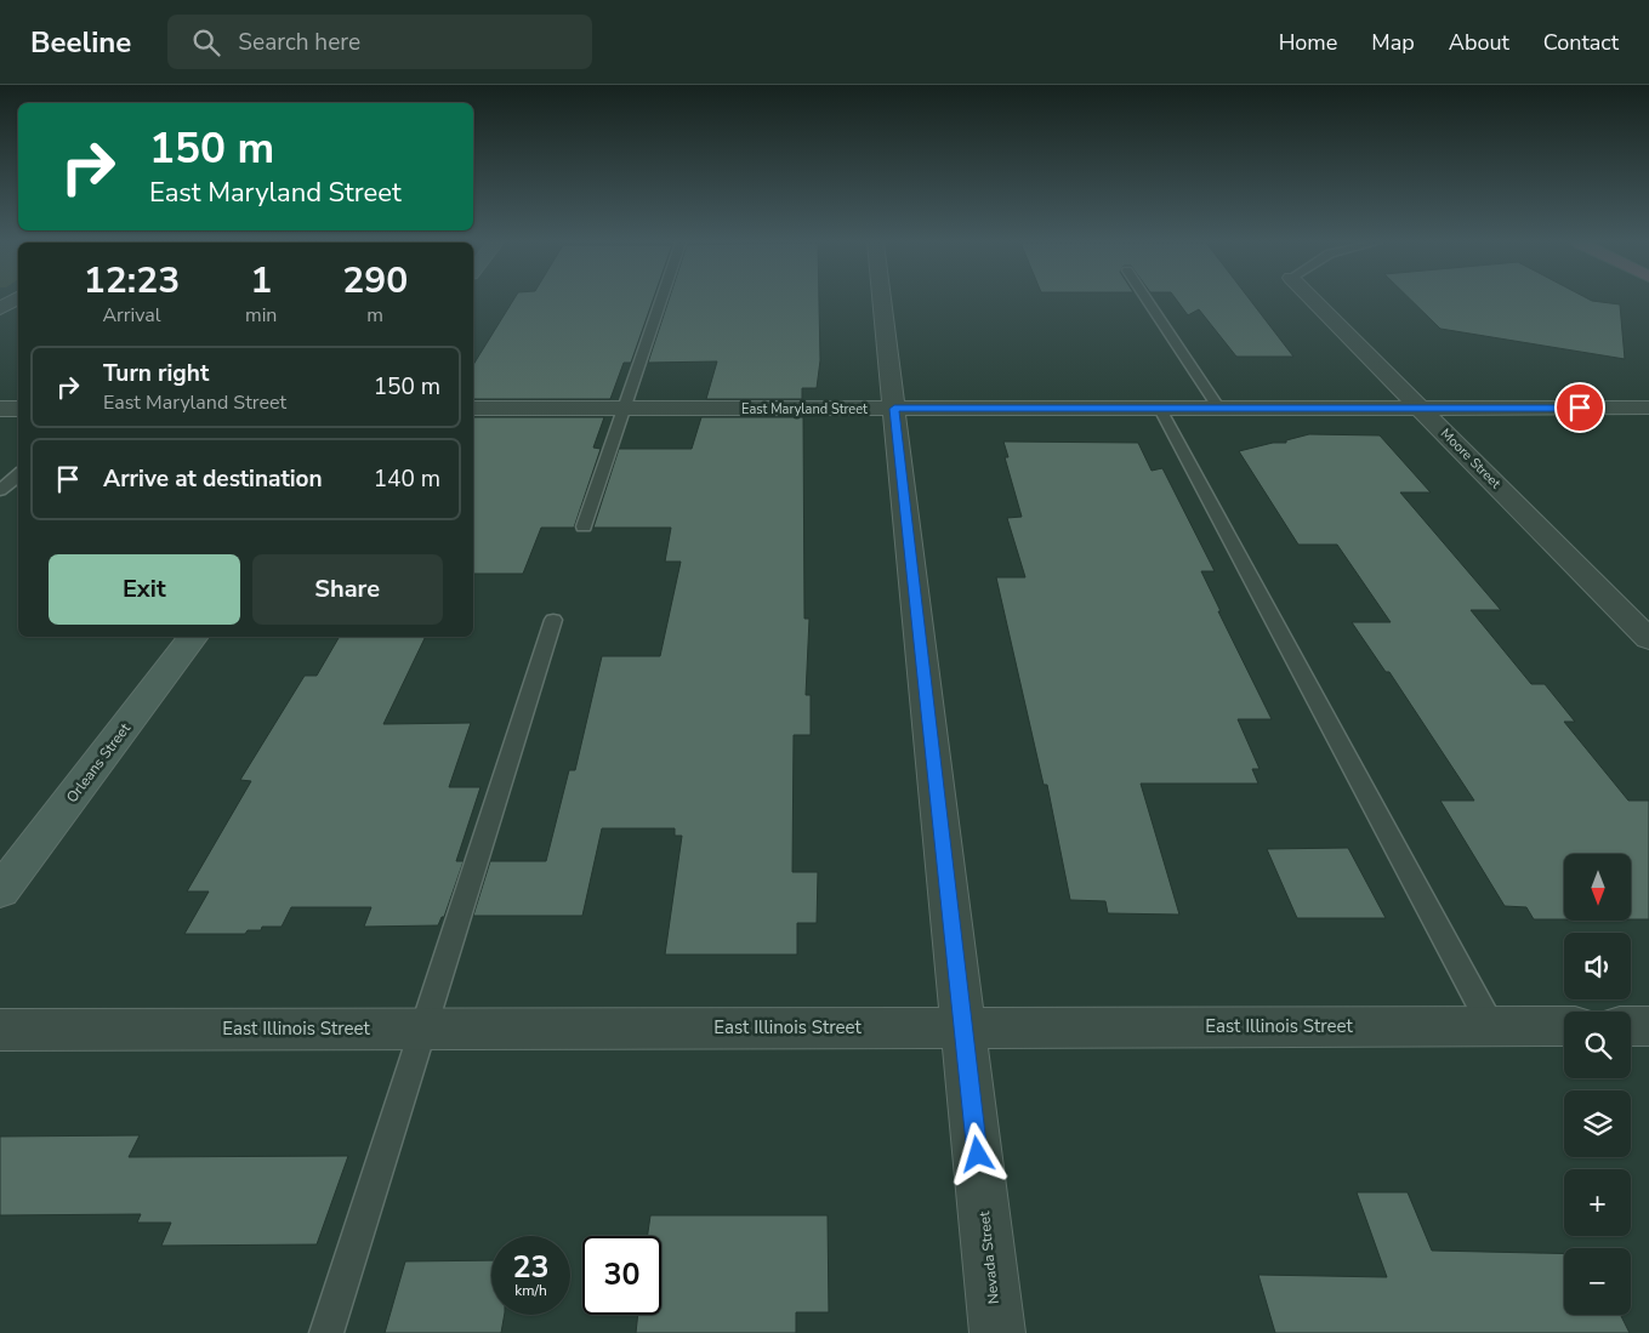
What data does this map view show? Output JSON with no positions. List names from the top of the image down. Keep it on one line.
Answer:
{"streets":{"main road":["Orleans Street"],"street":["East Maryland Street","Moore Street","East Illinois Street","Nevada Street"]},"crossings":[["East Maryland Street","Moore Street"],["East Maryland Street","Nevada Street"],["East Illinois Street","Nevada Street"]],"north":"bottom","page":{"header":"Beeline","search":"Search here","nav":["Home","Map","About","Contact"],"turn":["150 m","East Maryland Street"],"eta":["12:23","Arrival","1","min","290","m"],"list":[{"name":"Turn right","note":"East Maryland Street","value":"150 m"},{"name":"Arrive at destination","value":"140 m"}],"buttons":["Exit","Share"],"map_buttons":["+","−"],"speed":"23 km/h","limit":"30"}}
